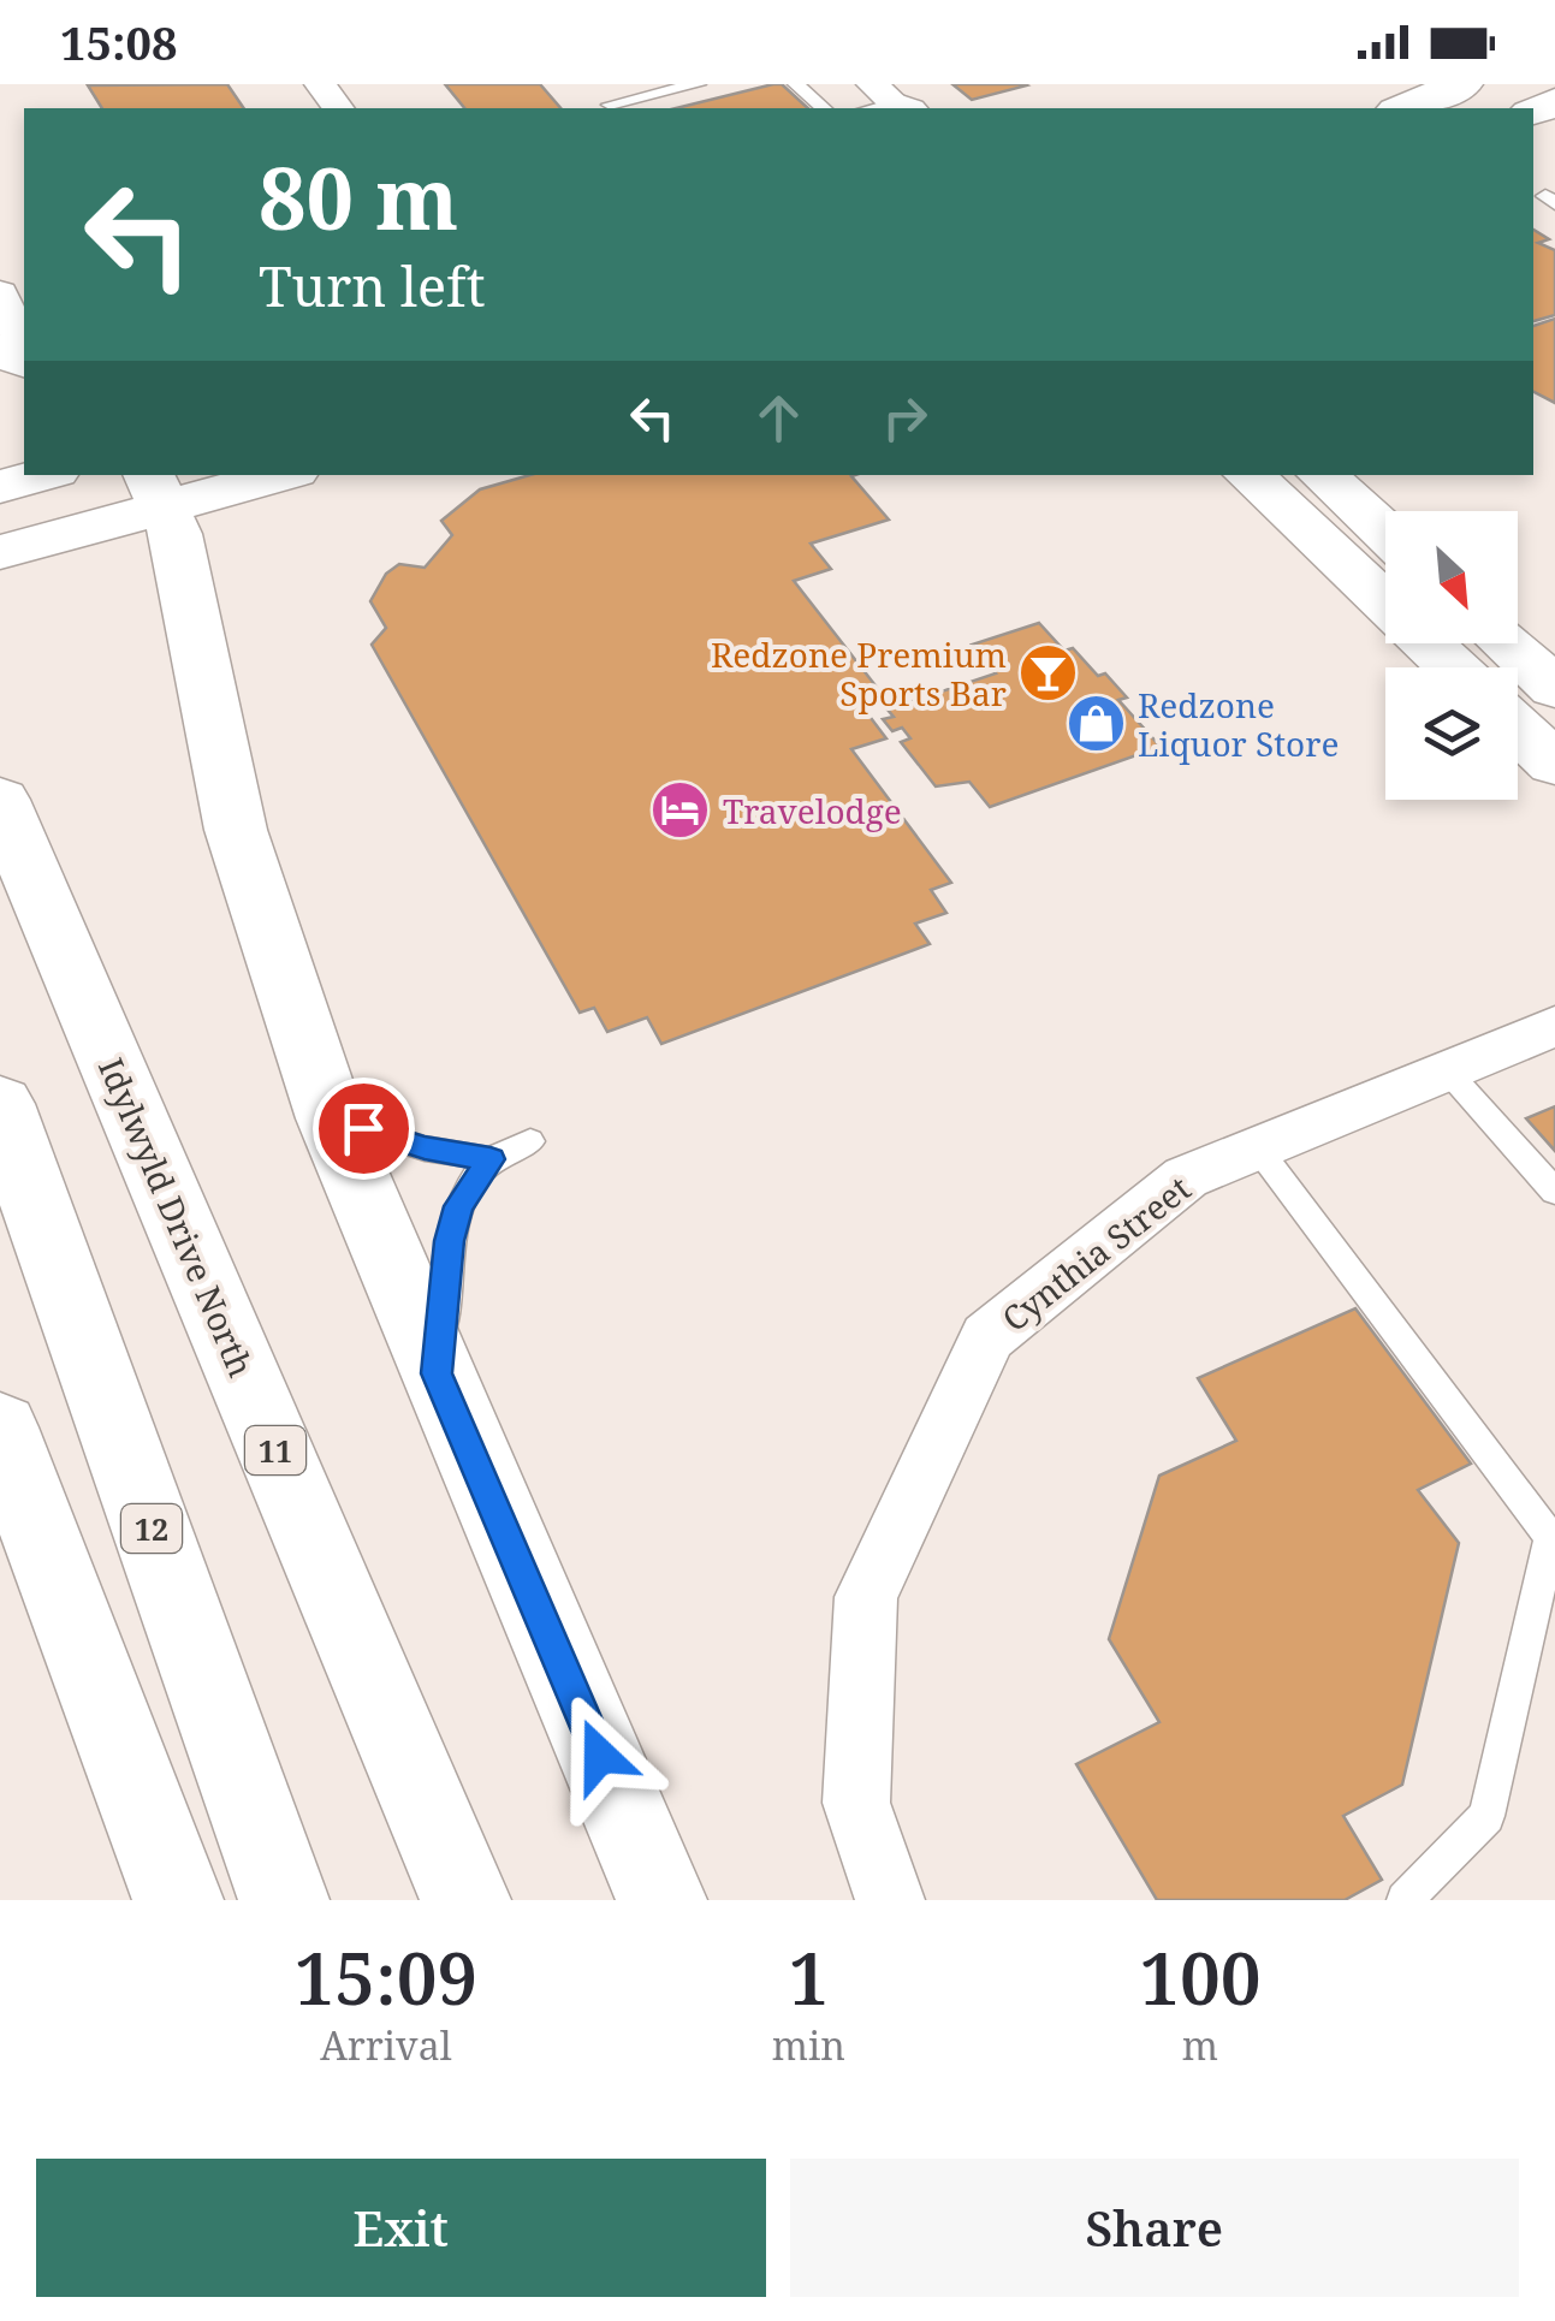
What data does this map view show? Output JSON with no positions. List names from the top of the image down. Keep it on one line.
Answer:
{"streets":{"main road":["Idylwyld Drive North","11","12"],"street":["Cynthia Street"]},"places":{"bar":["Redzone Premium Sports Bar"],"shop":["Redzone Liquor Store"],"hotel":["Travelodge"]},"north":"bottom right","page":{"status":"15:08","turn":["80 m","Turn left"],"eta":["15:09","Arrival","1","min","100","m"],"buttons":["Exit","Share"]}}
